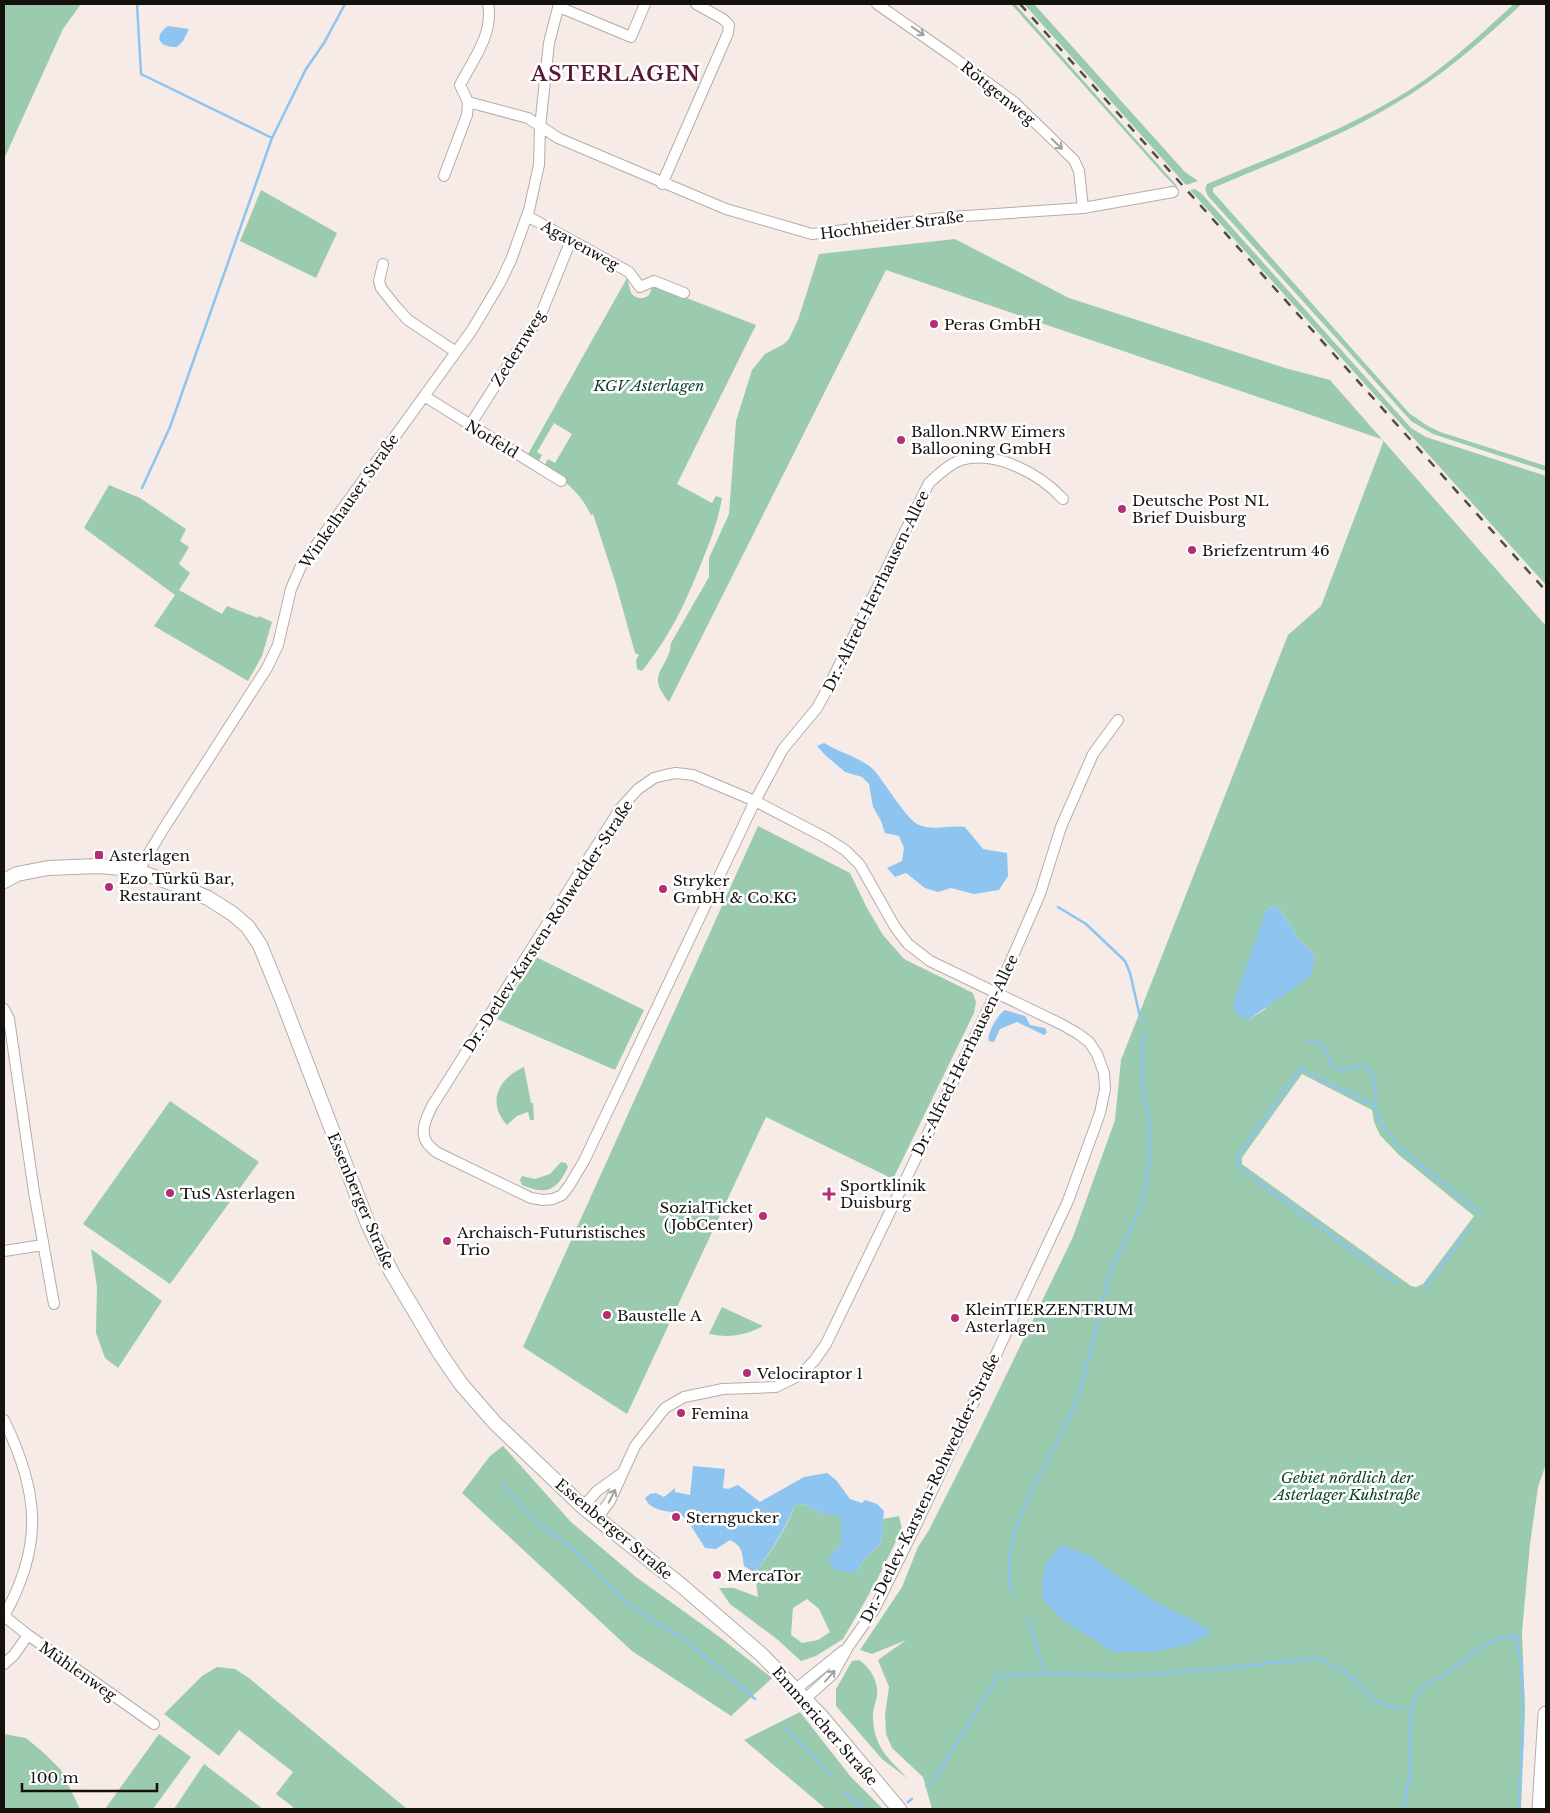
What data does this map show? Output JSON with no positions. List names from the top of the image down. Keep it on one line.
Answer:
{"streets":{"main road":["Essenberger Straße","Emmericher Straße"],"street":["Röttgenweg","Hochheider Straße","Agavenweg","Zedernweg","Notfeld","Winkelhauser Straße","Dr.-Alfred-Herrhausen-Allee","Dr.-Detlev-Karsten-Rohwedder-Straße","Mühlenweg"]},"crossings":[["Röttgenweg","Hochheider Straße"],["Hochheider Straße","Winkelhauser Straße"],["Agavenweg","Zedernweg"],["Agavenweg","Winkelhauser Straße"],["Zedernweg","Notfeld"],["Notfeld","Winkelhauser Straße"],["Winkelhauser Straße","Essenberger Straße"],["Dr.-Alfred-Herrhausen-Allee","Dr.-Detlev-Karsten-Rohwedder-Straße"],["Dr.-Alfred-Herrhausen-Allee","Essenberger Straße"],["Dr.-Detlev-Karsten-Rohwedder-Straße","Emmericher Straße"],["Essenberger Straße","Emmericher Straße"]],"one_way":["Röttgenweg"],"districts":["ASTERLAGEN"],"parks":["KGV Asterlagen","Gebiet nördlich der Asterlager Kuhstraße"],"places":{"other":["Peras GmbH","Ballon.NRW Eimers Ballooning GmbH","Deutsche Post NL Brief Duisburg","Briefzentrum 46","Ezo Türkü Bar, Restaurant","Stryker GmbH & Co.KG","TuS Asterlagen","SozialTicket (JobCenter)","Archaisch-Futuristisches Trio","Baustelle A","KleinTIERZENTRUM Asterlagen","Velociraptor 1","Femina","Sterngucker","MercaTor"],"transit":["Asterlagen"],"health":["Sportklinik Duisburg"]},"scale_bar":"100 m"}
